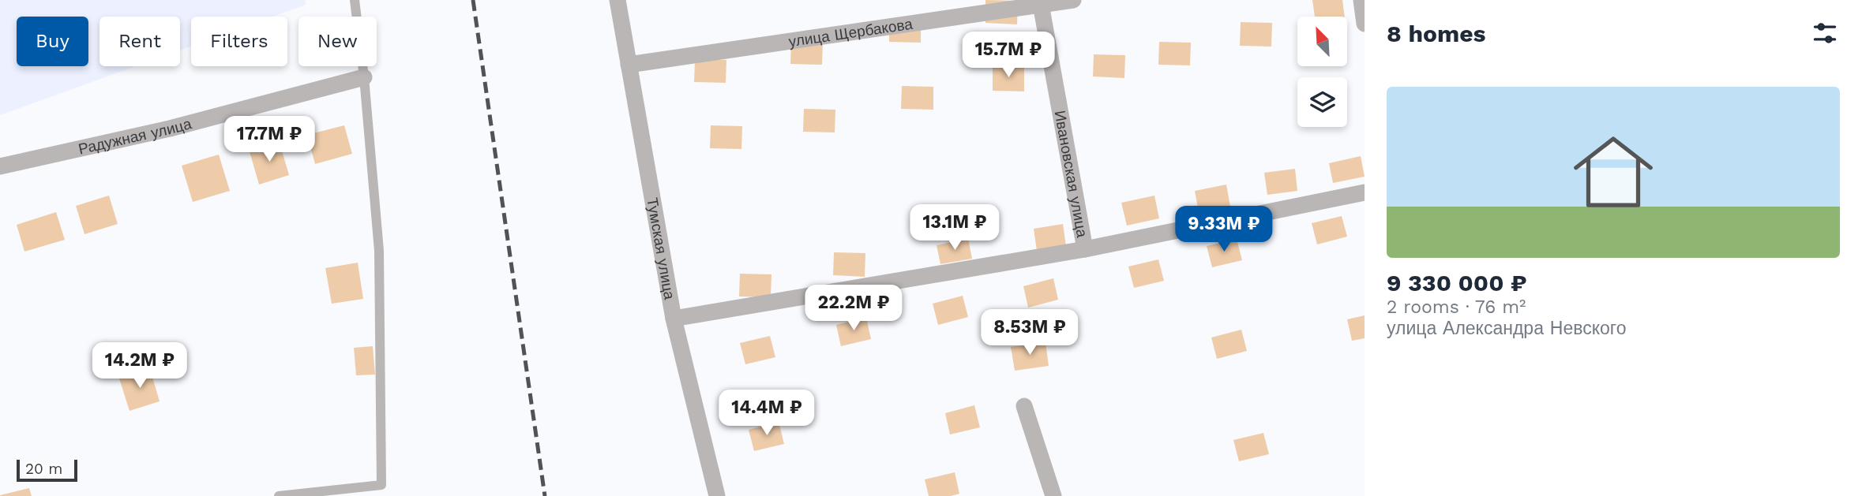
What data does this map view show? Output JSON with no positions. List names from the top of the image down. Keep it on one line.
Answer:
{"streets":{"street":["улица Щербакова","Радужная улица","Ивановская улица","Тумская улица"]},"crossings":[["улица Щербакова","Ивановская улица"],["улица Щербакова","Тумская улица"]],"scale_bar":"20 m","north":"top left","page":{"heading":"8 homes","chip":["Buy","Rent","Filters","New"],"price":["15.7M ₽","17.7M ₽","13.1M ₽","9.33M ₽","22.2M ₽","8.53M ₽","14.2M ₽","14.4M ₽"],"list":[{"name":"9 330 000 ₽","note":"2 rooms · 76 m² · улица Александра Невского"}],"scale":"20 m"}}
